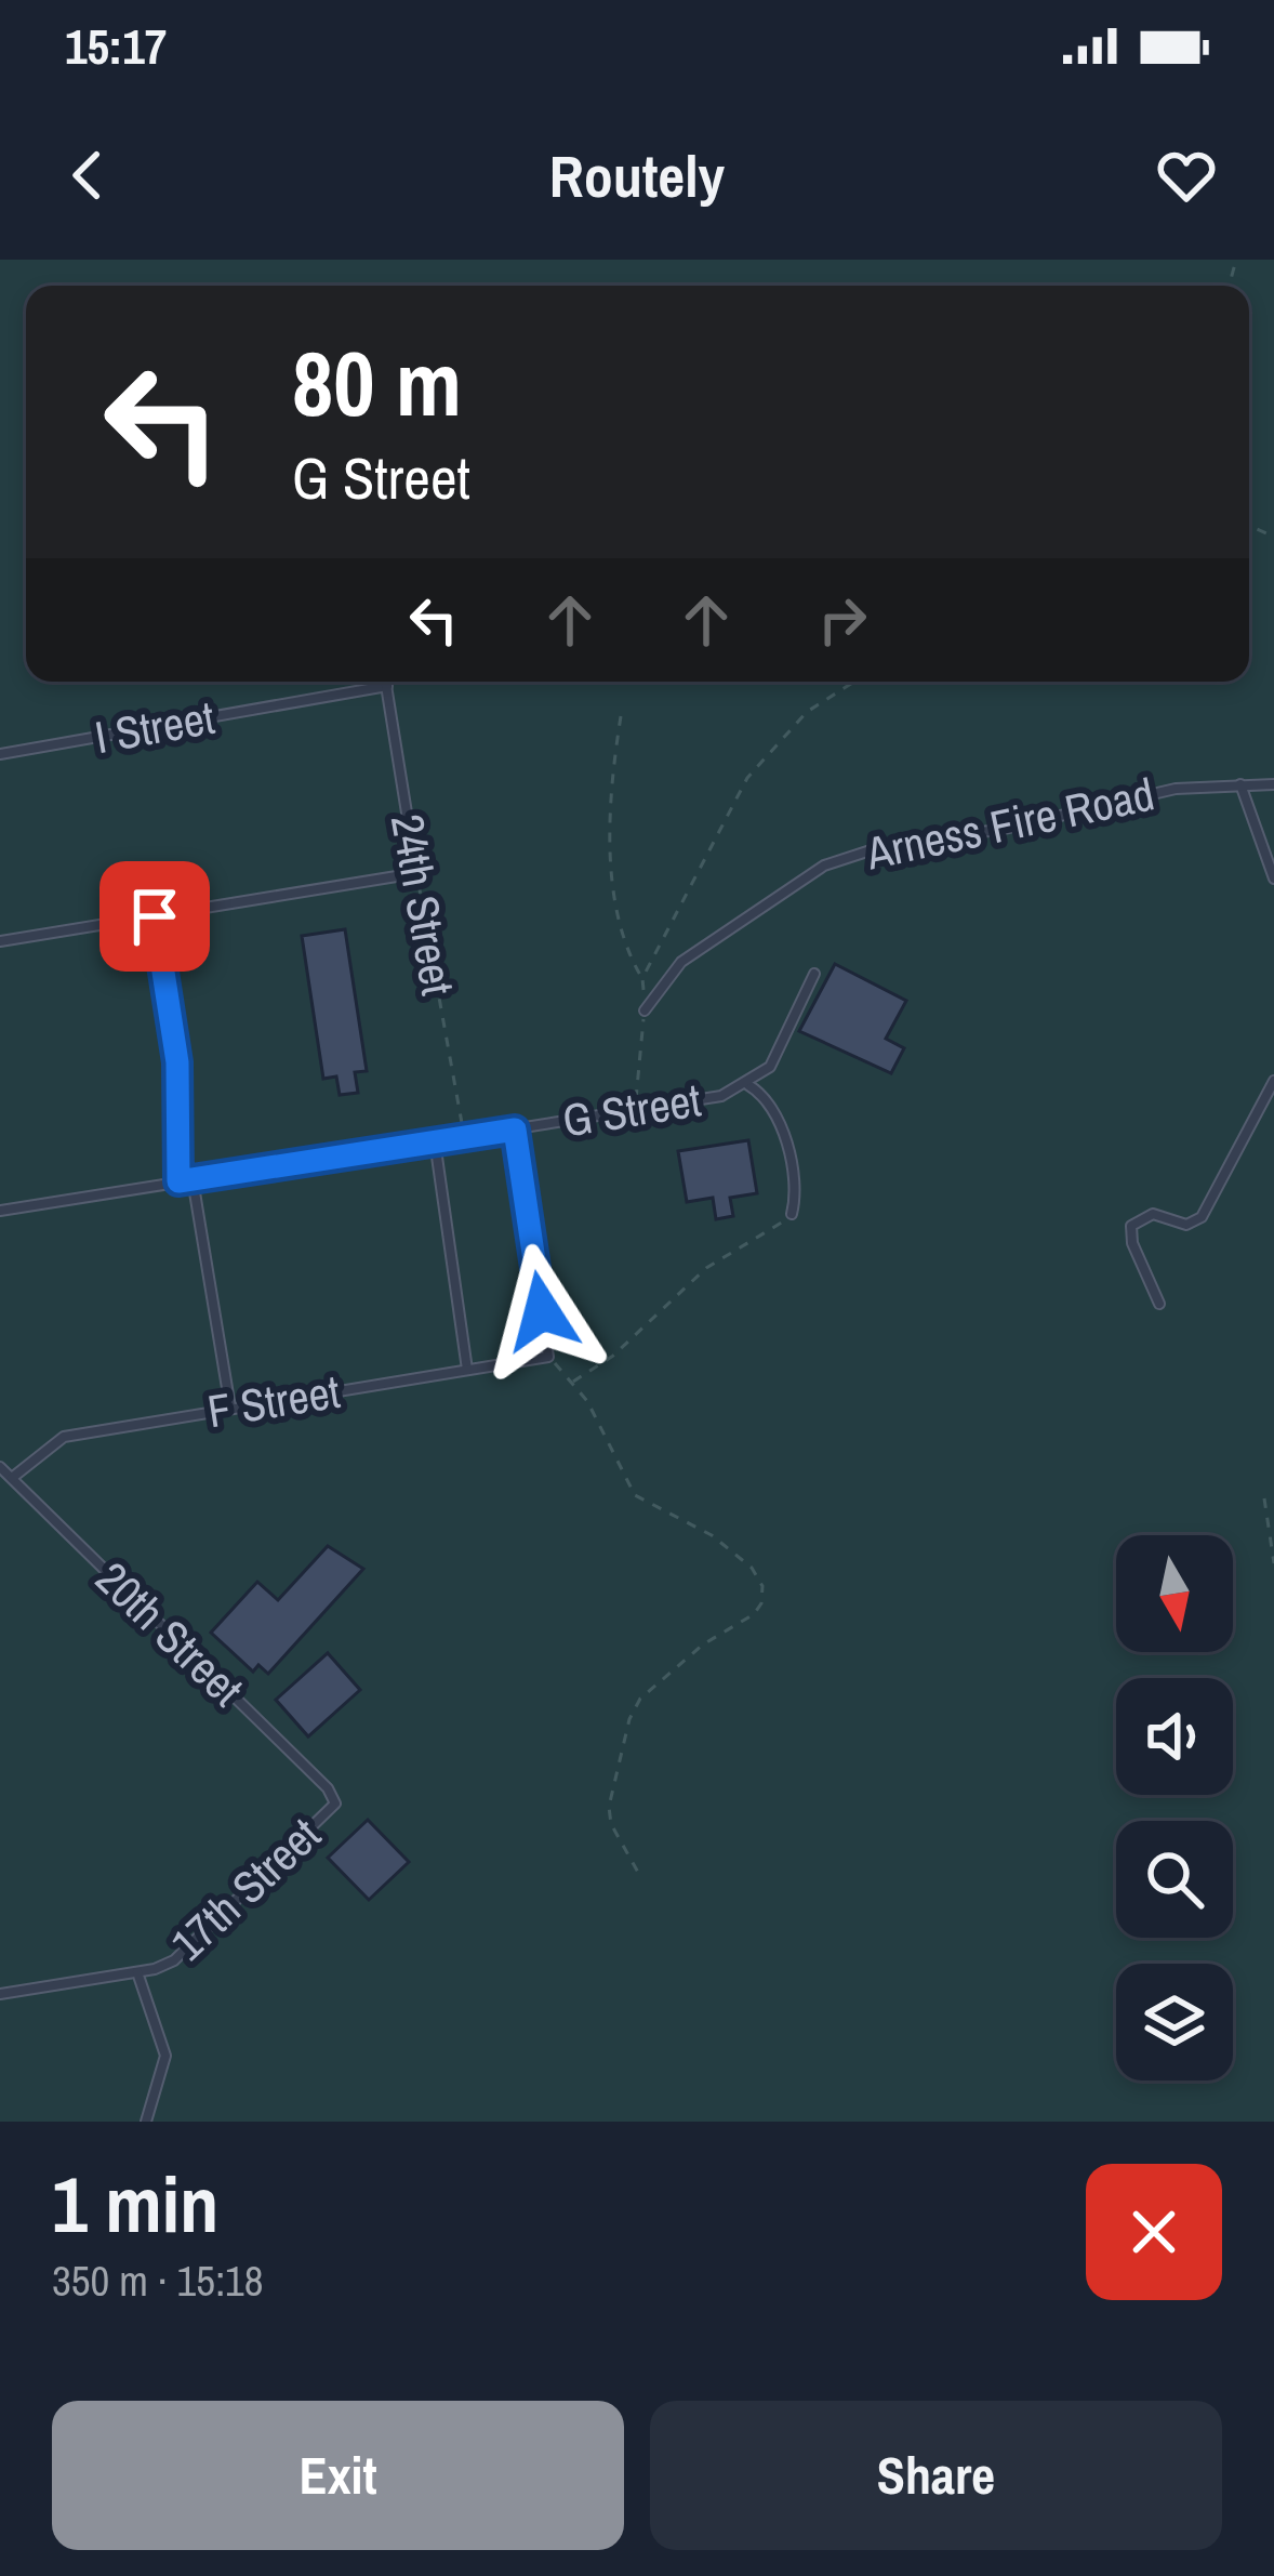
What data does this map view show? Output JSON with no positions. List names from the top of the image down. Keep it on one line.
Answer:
{"streets":{"lane":["I Street","Arness Fire Road","24th Street","G Street","F Street","20th Street","17th Street"]},"crossings":[["I Street","24th Street"],["24th Street","G Street"],["F Street","20th Street"],["20th Street","17th Street"]],"north":"bottom","page":{"status":"15:17","header":"Routely","turn":["80 m","G Street"],"heading":["1 min","350 m · 15:18"],"buttons":["Exit","Share"]}}
